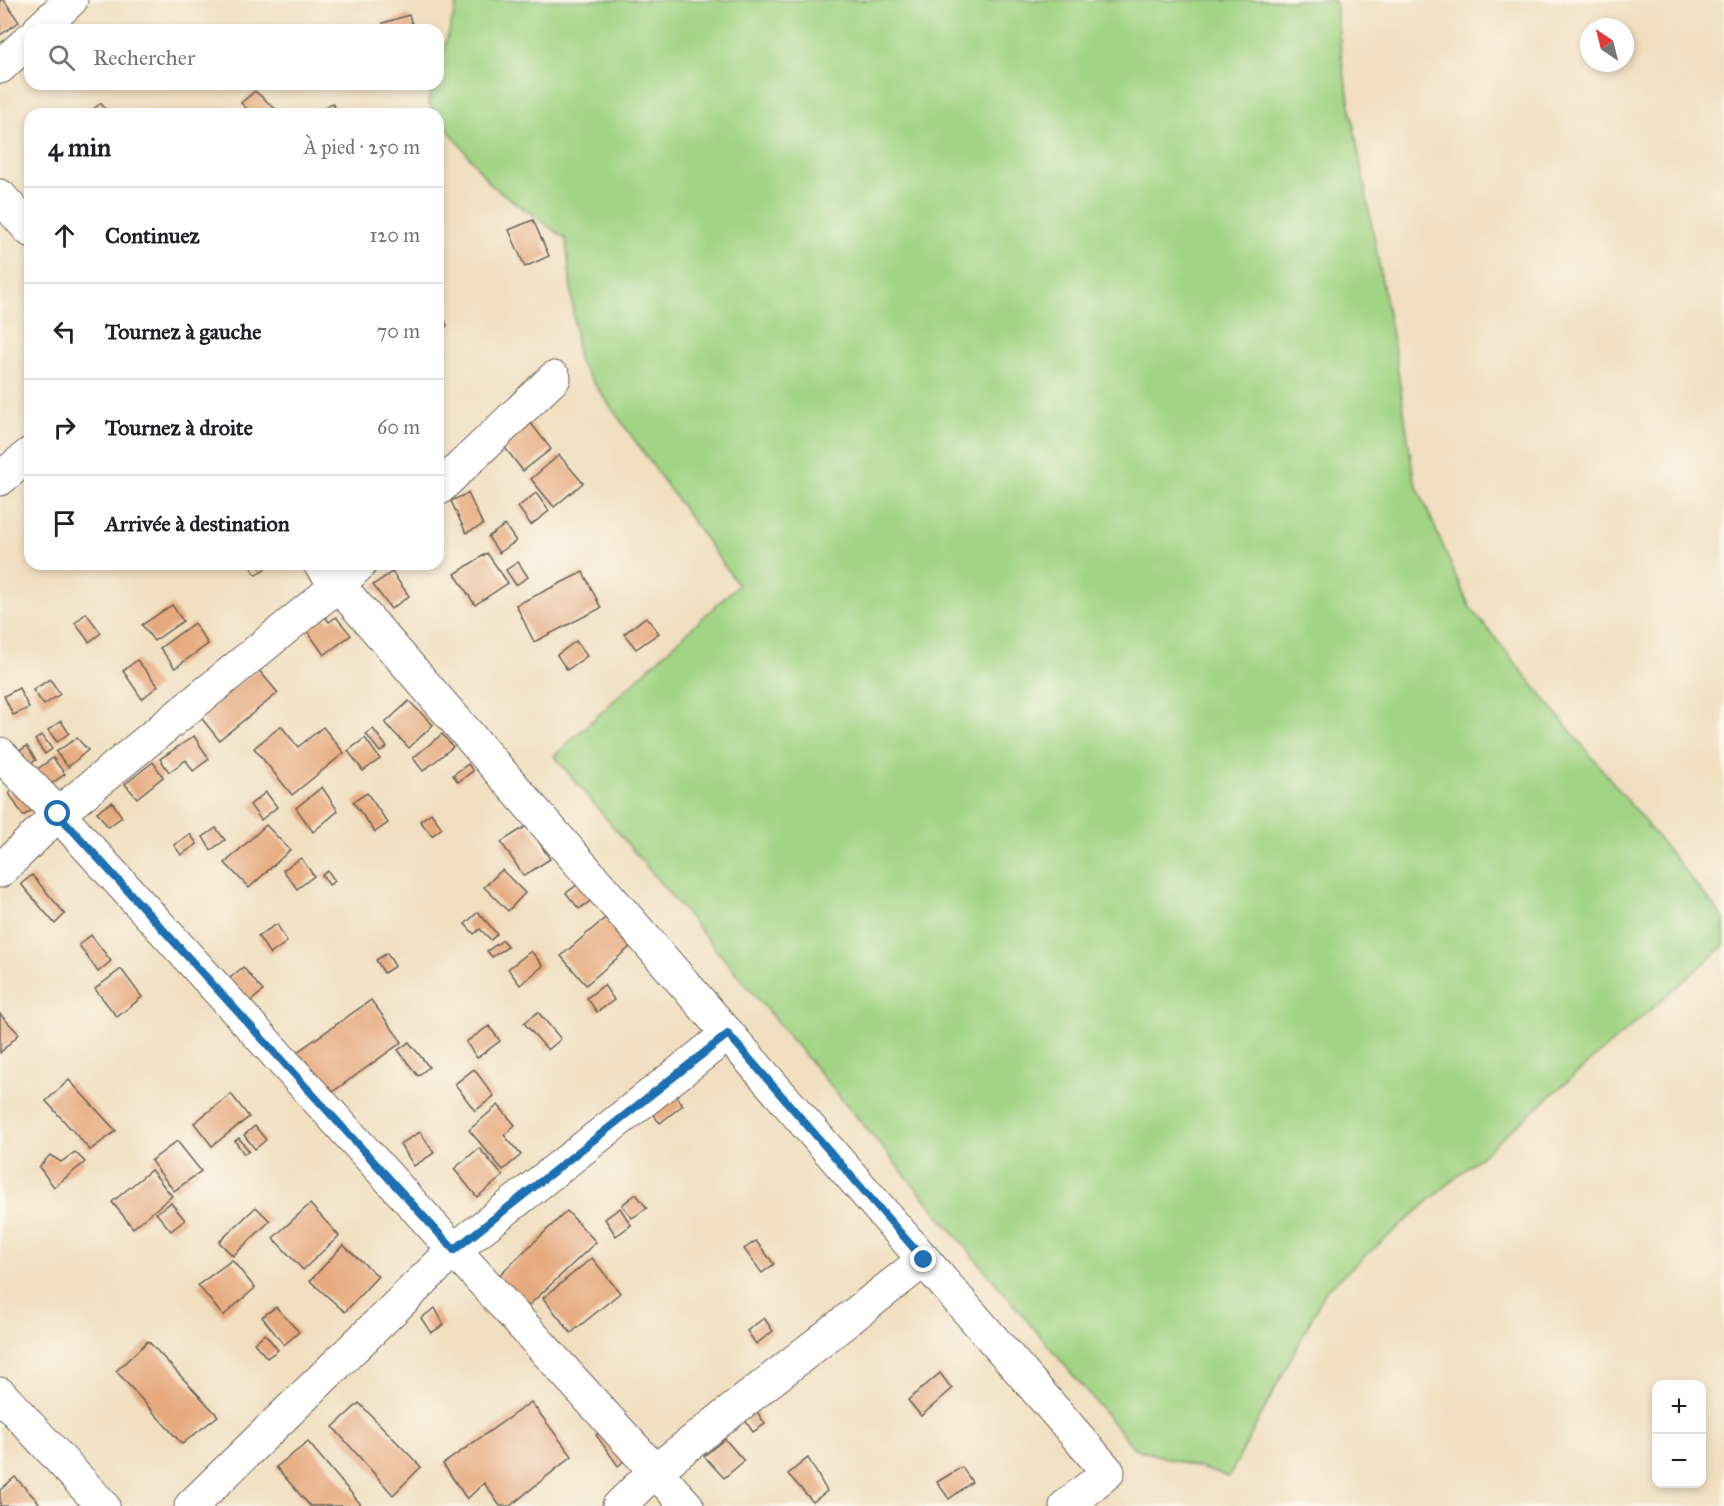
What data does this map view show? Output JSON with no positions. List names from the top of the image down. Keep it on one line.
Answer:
{"north":"top left","page":{"search":"Rechercher","heading":["4 min","À pied · 250 m"],"list":[["Continuez","120 m"],["Tournez à gauche","70 m"],["Tournez à droite","60 m"],"Arrivée à destination"],"map_buttons":["+","−"]}}
